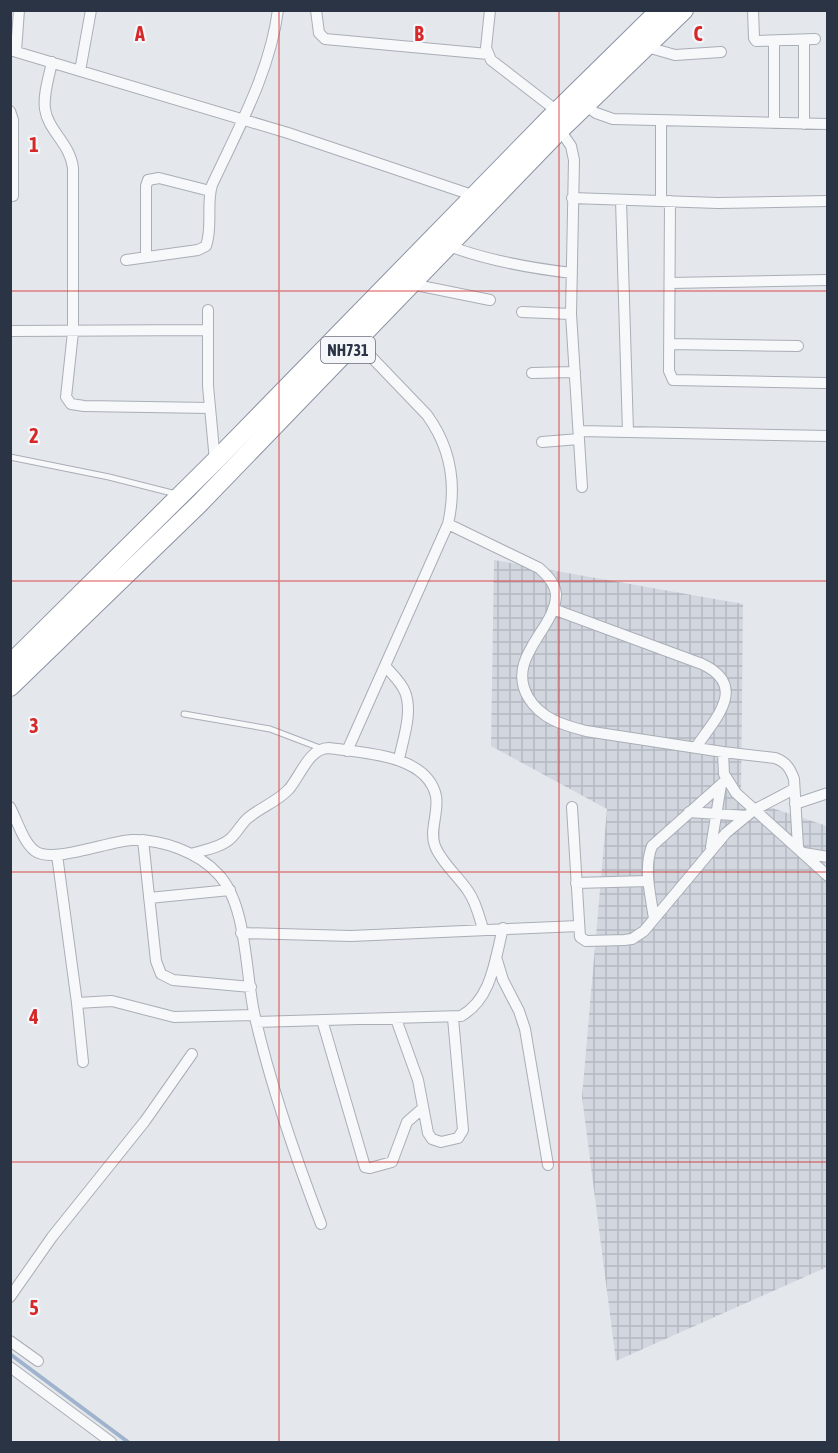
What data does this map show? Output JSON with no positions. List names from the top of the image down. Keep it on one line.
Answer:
{"streets":{"highway":["NH731"]},"grid":{"columns":["A","B","C"],"rows":["1","2","3","4","5"]}}
